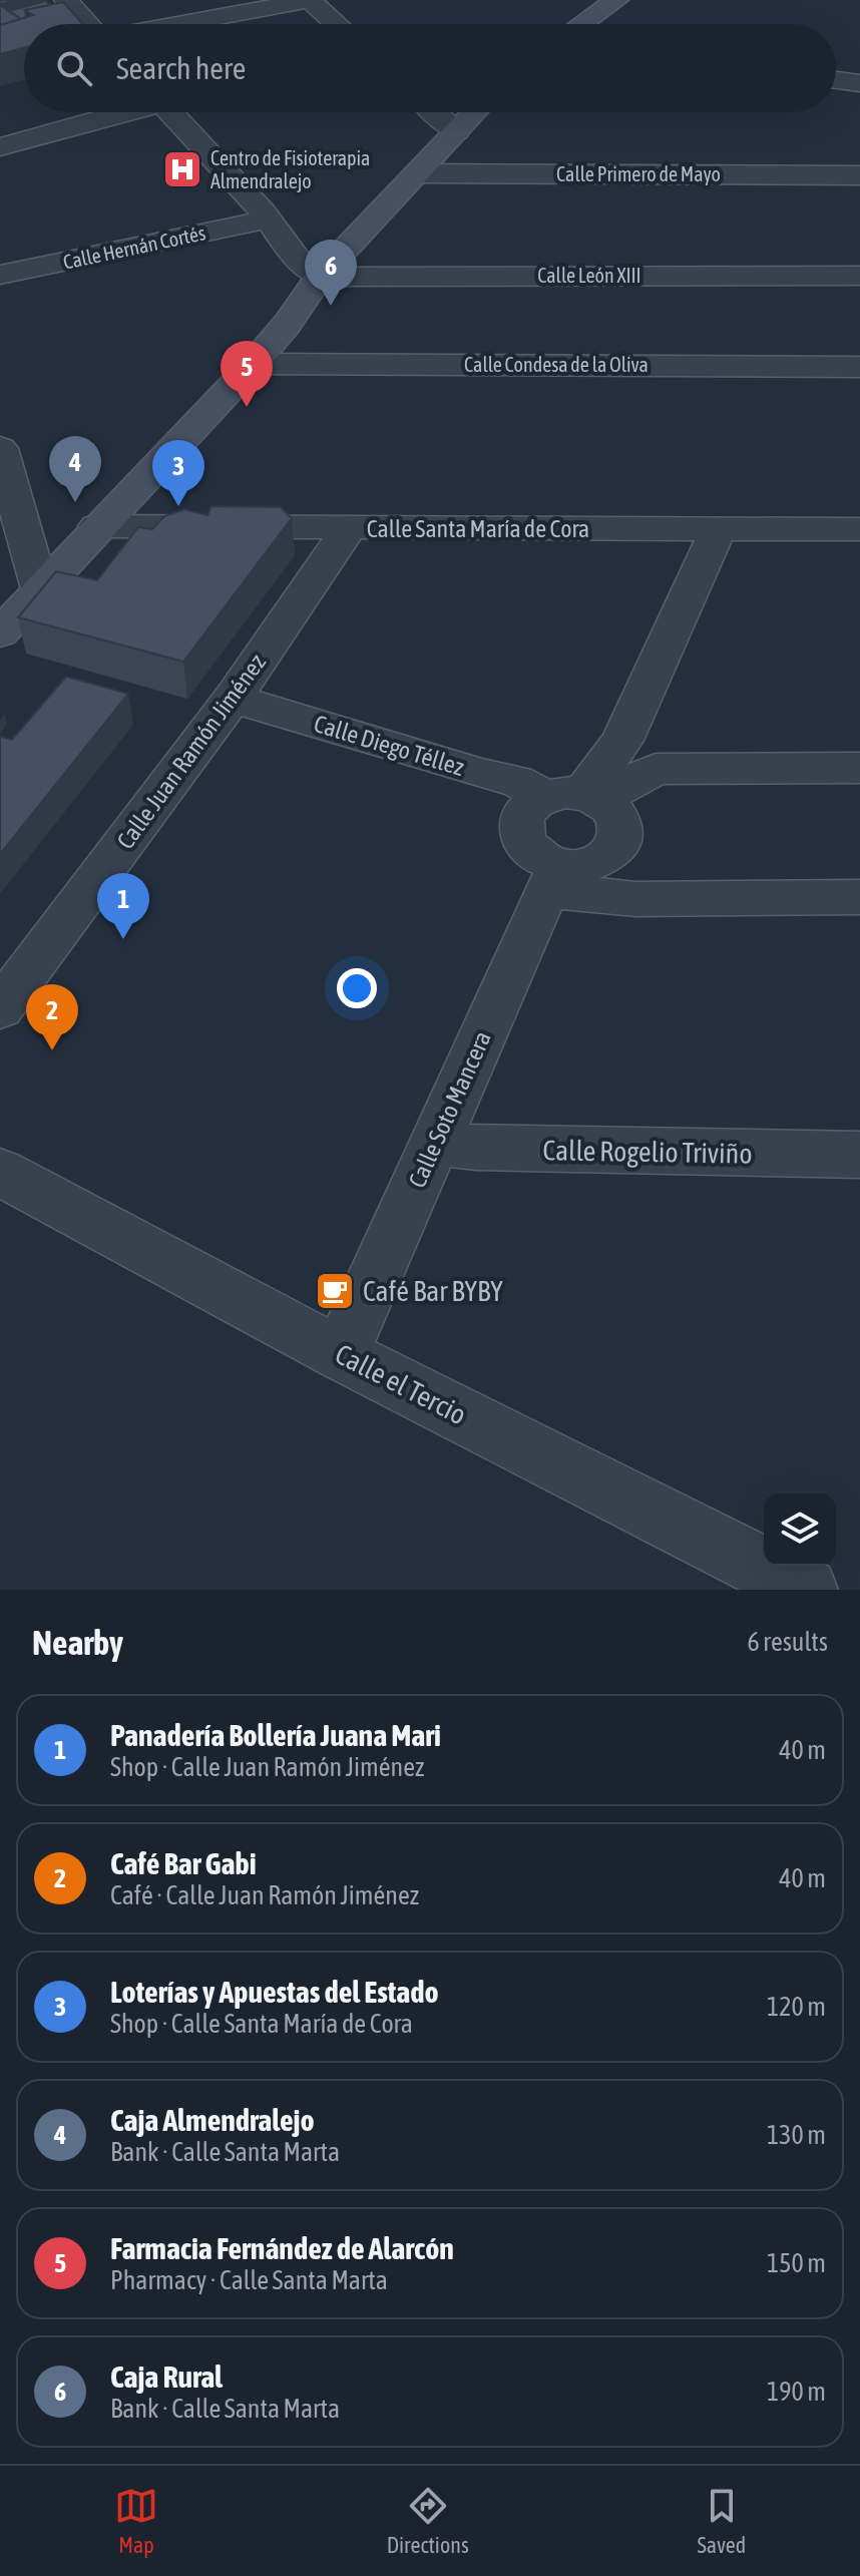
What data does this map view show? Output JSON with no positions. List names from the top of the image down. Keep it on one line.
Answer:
{"streets":{"street":["Calle Primero de Mayo","Calle Hernán Cortés","Calle León XIII","Calle Condesa de la Oliva","Calle Santa María de Cora","Calle Diego Téllez","Calle Juan Ramón Jiménez","Calle Soto Mancera","Calle Rogelio Triviño","Calle el Tercio"]},"crossings":[["Calle Santa María de Cora","Calle Juan Ramón Jiménez"],["Calle Diego Téllez","Calle Juan Ramón Jiménez"],["Calle Diego Téllez","Calle Soto Mancera"],["Calle Soto Mancera","Calle Rogelio Triviño"],["Calle Soto Mancera","Calle el Tercio"]],"places":{"hospital":["Centro de Fisioterapia Almendralejo"],"cafe":["Café Bar BYBY"]},"page":{"search":"Search here","pins":["6","5","4","3","1","2"],"heading":["Nearby","6 results"],"list":[{"mark":"1","name":"Panadería Bollería Juana Mari","note":"Shop · Calle Juan Ramón Jiménez","value":"40 m"},{"mark":"2","name":"Café Bar Gabi","note":"Café · Calle Juan Ramón Jiménez","value":"40 m"},{"mark":"3","name":"Loterías y Apuestas del Estado","note":"Shop · Calle Santa María de Cora","value":"120 m"},{"mark":"4","name":"Caja Almendralejo","note":"Bank · Calle Santa Marta","value":"130 m"},{"mark":"5","name":"Farmacia Fernández de Alarcón","note":"Pharmacy · Calle Santa Marta","value":"150 m"},{"mark":"6","name":"Caja Rural","note":"Bank · Calle Santa Marta","value":"190 m"}],"nav":["Map","Directions","Saved"]}}
